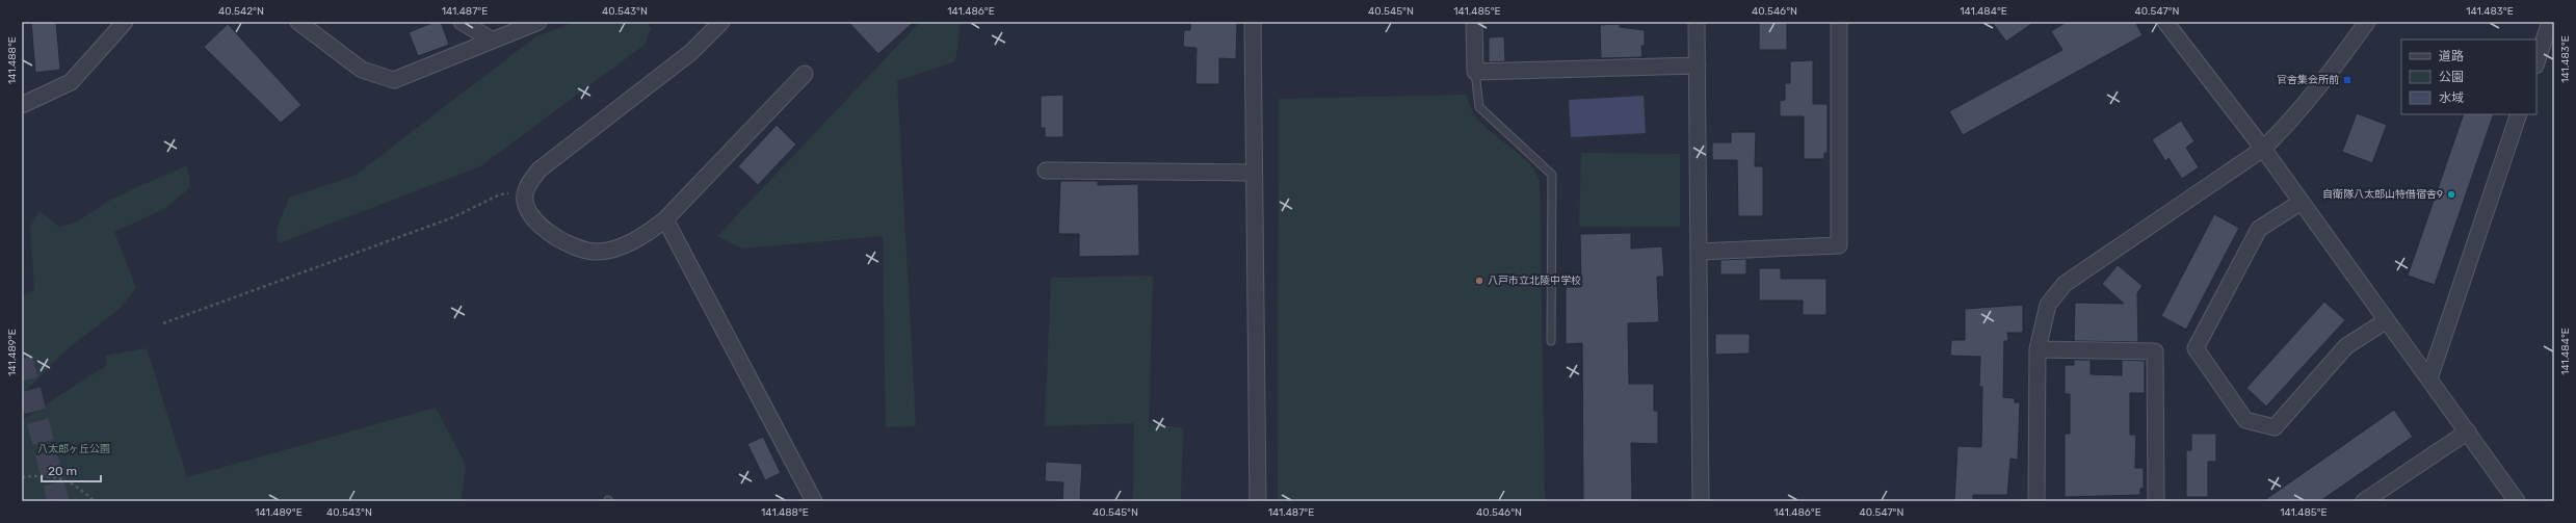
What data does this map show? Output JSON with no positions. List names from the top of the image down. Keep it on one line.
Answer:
{"parks":["八太郎ヶ丘公園"],"places":{"transit":["官舎集会所前"],"other":["自衛隊八太郎山特借宿舎9","八戸市立北陵中学校"]},"legend":["道路","公園","水域"],"scale_bar":"20 m","coordinates":["40.542°N","141.487°E","40.543°N","141.486°E","40.545°N","141.485°E","40.546°N","141.484°E","40.547°N","141.483°E","141.488°E","141.489°E"]}
